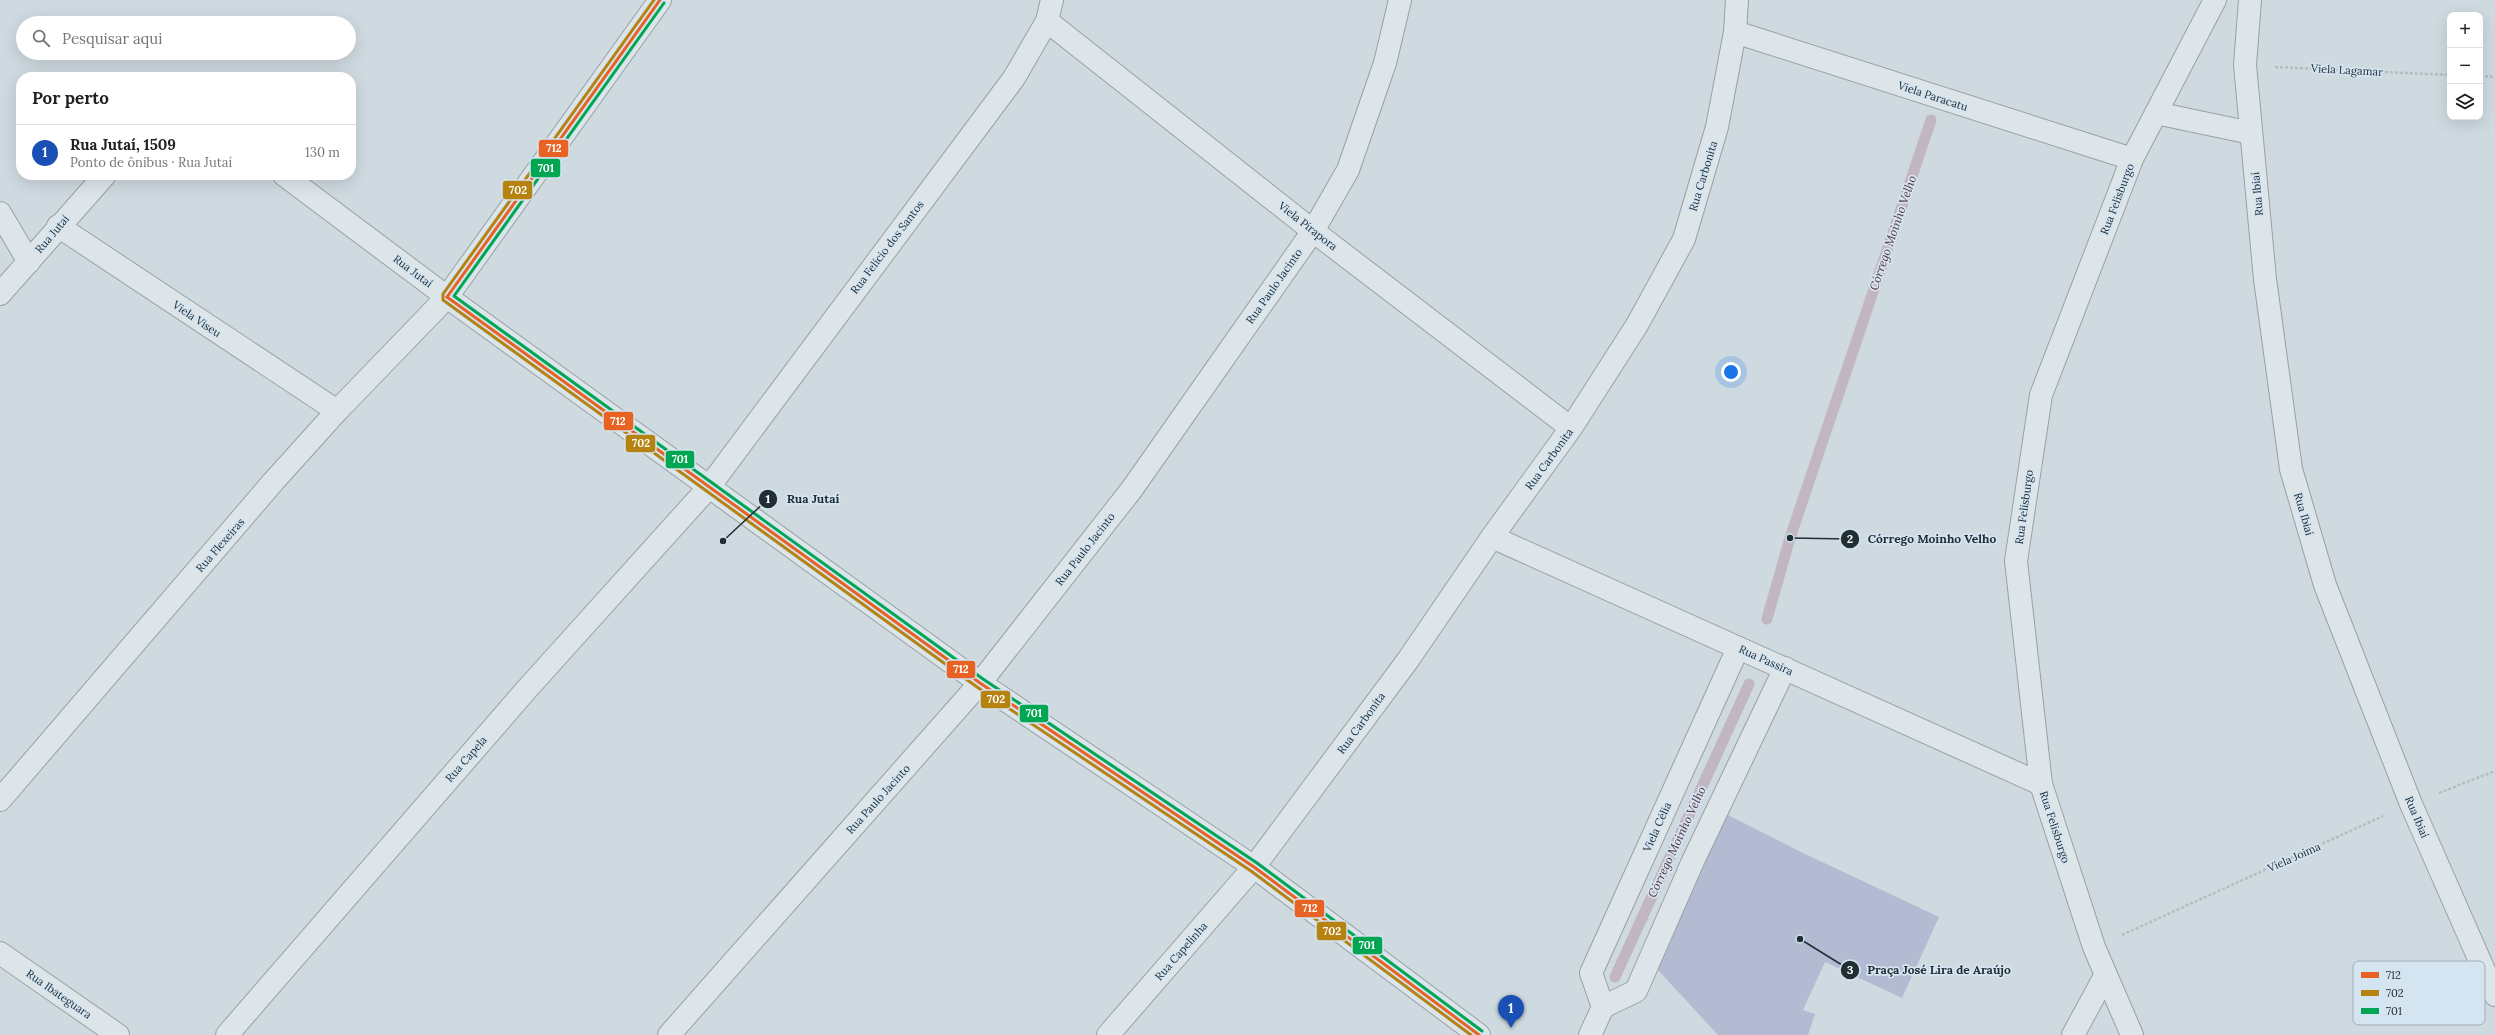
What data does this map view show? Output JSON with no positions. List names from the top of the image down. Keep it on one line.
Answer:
{"streets":{"street":["Viela Paracatu","Rua Carbonita","Rua Ibiaí","Rua Felisburgo","Viela Pirapora","Rua Jutaí","Rua Felício dos Santos","Rua Paulo Jacinto","Viela Viseu","Rua Flexeiras","Rua Passira","Rua Capela","Viela Célia","Rua Capelinha","Rua Ibateguara"],"path":["Viela Lagamar","Viela Joima"]},"crossings":[["Viela Lagamar","Rua Ibiaí"],["Viela Paracatu","Rua Carbonita"],["Viela Paracatu","Rua Felisburgo"],["Rua Carbonita","Viela Pirapora"],["Rua Carbonita","Rua Jutaí"],["Rua Carbonita","Rua Passira"],["Rua Carbonita","Rua Capelinha"],["Rua Ibiaí","Viela Joima"],["Rua Felisburgo","Rua Passira"],["Rua Felisburgo","Viela Joima"],["Viela Pirapora","Rua Felício dos Santos"],["Viela Pirapora","Rua Paulo Jacinto"],["Rua Jutaí","Rua Felício dos Santos"],["Rua Jutaí","Rua Paulo Jacinto"],["Rua Jutaí","Viela Viseu"],["Rua Jutaí","Rua Flexeiras"],["Rua Jutaí","Rua Capela"],["Rua Jutaí","Rua Capelinha"],["Rua Felício dos Santos","Rua Capela"],["Viela Viseu","Rua Flexeiras"],["Rua Passira","Viela Célia"]],"water":["Córrego Moinho Velho"],"places":["Córrego Moinho Velho","Rua Jutaí","Praça José Lira de Araújo"],"lines":["transit line 712","transit line 702","transit line 701"],"legend":["712","702","701"],"page":{"map_buttons":["+","−"],"search":"Pesquisar aqui","heading":"Por perto","list":[{"mark":"1","name":"Rua Jutaí, 1509","note":"Ponto de ônibus · Rua Jutaí","value":"130 m"}],"pins":"1"}}
